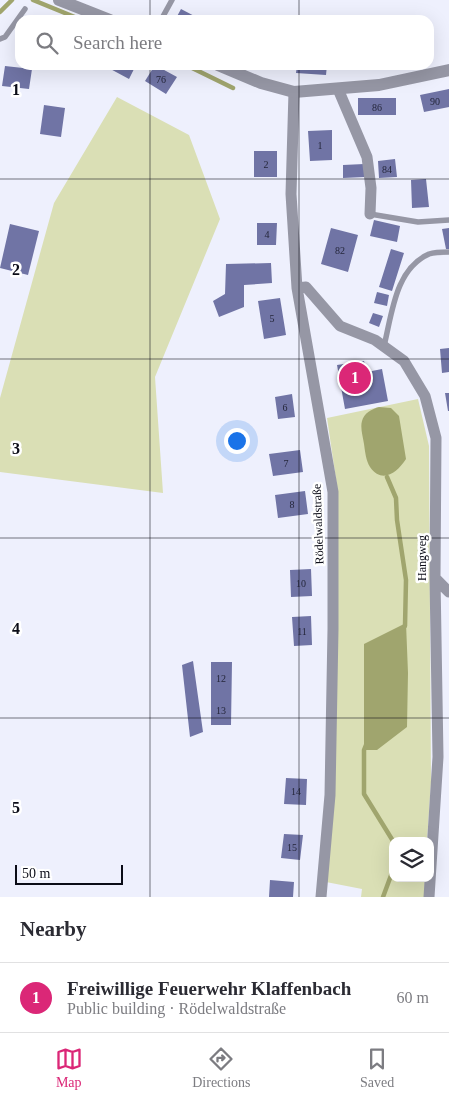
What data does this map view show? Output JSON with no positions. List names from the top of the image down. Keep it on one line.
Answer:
{"streets":{"street":["Rödelwaldstraße","Hangweg"]},"crossings":[["Rödelwaldstraße","Hangweg"]],"house_numbers":["76","90","86","1","2","84","4","82","5","6","7","8","10","11","12","13","14","15"],"scale_bar":"50 m","page":{"search":"Search here","pins":"1","scale":"50 m","heading":"Nearby","list":[{"mark":"1","name":"Freiwillige Feuerwehr Klaffenbach","note":"Public building · Rödelwaldstraße","value":"60 m"}],"nav":["Map","Directions","Saved"]},"grid":{"rows":["1","2","3","4","5"]}}
